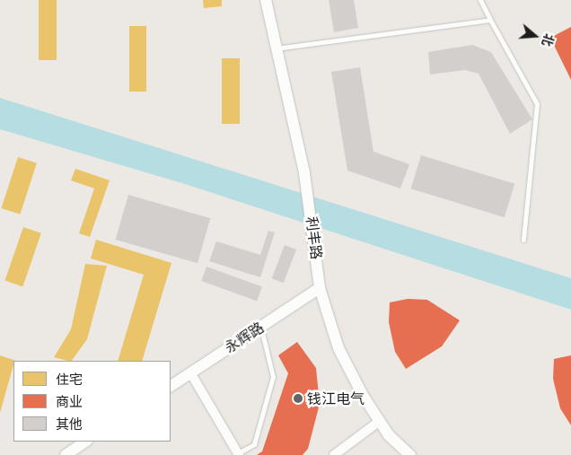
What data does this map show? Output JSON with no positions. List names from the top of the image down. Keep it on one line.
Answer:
{"streets":{"street":["利丰路","永辉路"]},"crossings":[["利丰路","永辉路"]],"places":["钱江电气"],"legend":["住宅","商业","其他"],"north":"right"}
